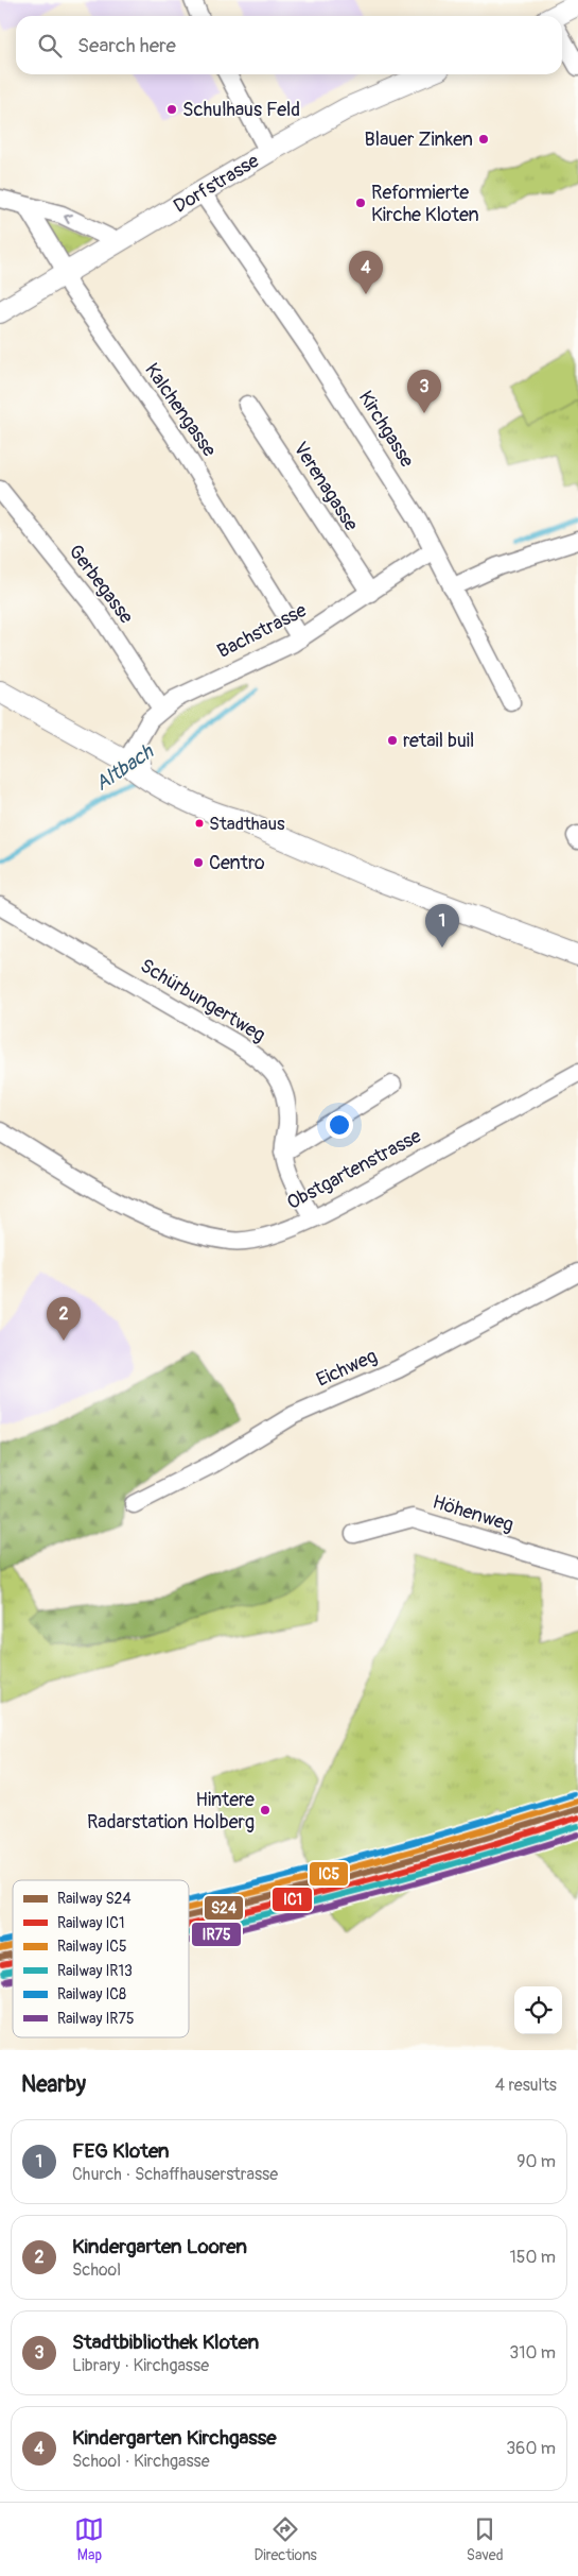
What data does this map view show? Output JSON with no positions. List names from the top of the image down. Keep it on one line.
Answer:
{"streets":{"main road":["Dorfstrasse"],"street":["Kalchengasse","Kirchgasse","Verenagasse","Gerbegasse","Bachstrasse","Schürbungertweg","Obstgartenstrasse","Eichweg","Höhenweg"]},"crossings":[["Dorfstrasse","Kalchengasse"],["Dorfstrasse","Kirchgasse"],["Kalchengasse","Bachstrasse"],["Kirchgasse","Bachstrasse"],["Verenagasse","Bachstrasse"],["Gerbegasse","Bachstrasse"],["Schürbungertweg","Obstgartenstrasse"]],"water":["Altbach"],"places":["Schulhaus Feld","Blauer Zinken","Reformierte Kirche Kloten","retail buil","Stadthaus","Centro","Hintere Radarstation Holberg"],"lines":["rail line IC8","rail line IC5","rail line S24","rail line IC1","rail line IR13","rail line IR75"],"legend":["Railway S24","Railway IC1","Railway IC5","Railway IR13","Railway IC8","Railway IR75"],"page":{"search":"Search here","pins":["4","3","1","2"],"heading":["Nearby","4 results"],"list":[{"mark":"1","name":"FEG Kloten","note":"Church · Schaffhauserstrasse","value":"90 m"},{"mark":"2","name":"Kindergarten Looren","note":"School","value":"150 m"},{"mark":"3","name":"Stadtbibliothek Kloten","note":"Library · Kirchgasse","value":"310 m"},{"mark":"4","name":"Kindergarten Kirchgasse","note":"School · Kirchgasse","value":"360 m"}],"nav":["Map","Directions","Saved"]}}
